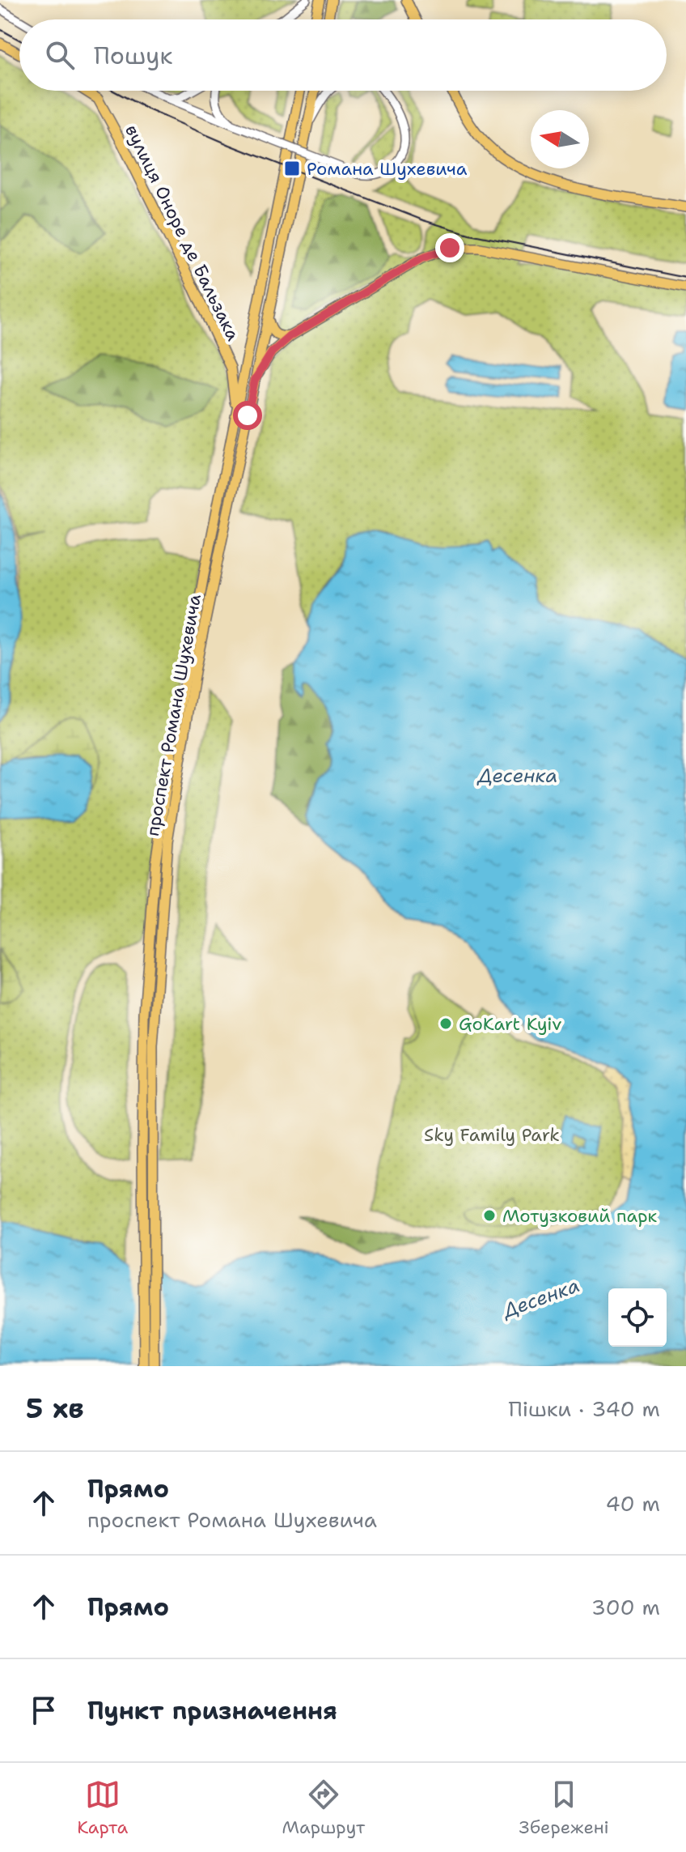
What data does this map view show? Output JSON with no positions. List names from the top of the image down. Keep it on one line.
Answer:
{"streets":{"main road":["вулиця Оноре де Бальзака","проспект Романа Шухевича"]},"crossings":[["вулиця Оноре де Бальзака","проспект Романа Шухевича"]],"water":["Десенка"],"parks":["Sky Family Park"],"places":{"transit":["Романа Шухевича"],"other":["GoKart Kyiv","Мотузковий парк"]},"north":"left","page":{"search":"Пошук","heading":["5 хв","Пішки · 340 m"],"list":[["Прямо","проспект Романа Шухевича","40 m"],["Прямо","300 m"],"Пункт призначення"],"nav":["Карта","Маршрут","Збережені"]}}
